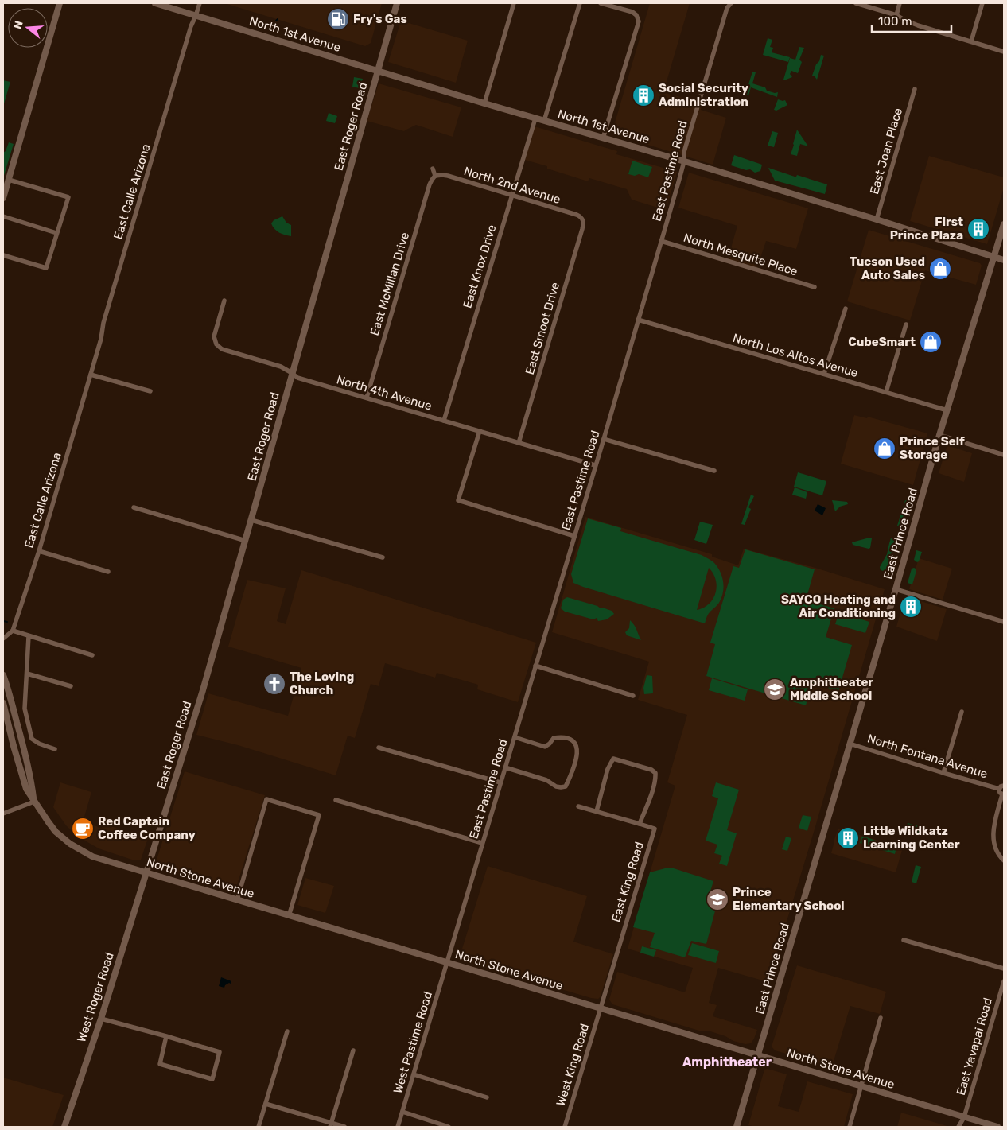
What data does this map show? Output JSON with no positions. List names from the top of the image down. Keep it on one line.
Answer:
{"streets":{"main road":["North 1st Avenue","East Roger Road","East Prince Road","North Stone Avenue","West Roger Road"],"street":["East Joan Place","East Pastime Road","North 2nd Avenue","East Calle Arizona","North Mesquite Place","East Knox Drive","East McMillan Drive","East Smoot Drive","North Los Altos Avenue","North 4th Avenue","North Fontana Avenue","East King Road","West Pastime Road","East Yavapai Road","West King Road"]},"crossings":[["North 1st Avenue","East Roger Road"],["North 1st Avenue","East Joan Place"],["North 1st Avenue","East Pastime Road"],["North 1st Avenue","East Calle Arizona"],["North 1st Avenue","East Knox Drive"],["North 1st Avenue","East Prince Road"],["East Roger Road","North 4th Avenue"],["East Roger Road","North Stone Avenue"],["East Roger Road","West Roger Road"],["East Pastime Road","North Mesquite Place"],["East Pastime Road","North Los Altos Avenue"],["East Pastime Road","North 4th Avenue"],["East Pastime Road","North Stone Avenue"],["East Pastime Road","West Pastime Road"],["North 2nd Avenue","East Knox Drive"],["North 2nd Avenue","East McMillan Drive"],["North 2nd Avenue","East Smoot Drive"],["East Knox Drive","North 4th Avenue"],["East McMillan Drive","North 4th Avenue"],["East Smoot Drive","North 4th Avenue"],["North Los Altos Avenue","East Prince Road"],["East Prince Road","North Fontana Avenue"],["East Prince Road","North Stone Avenue"],["North Stone Avenue","East King Road"],["North Stone Avenue","West Roger Road"],["North Stone Avenue","West Pastime Road"],["North Stone Avenue","East Yavapai Road"],["North Stone Avenue","West King Road"],["East King Road","West King Road"]],"districts":["Amphitheater"],"places":{"fuel station":["Fry's Gas"],"building":["Social Security Administration","First Prince Plaza","SAYCO Heating and Air Conditioning","Little Wildkatz Learning Center"],"shop":["Tucson Used Auto Sales","CubeSmart","Prince Self Storage"],"church":["The Loving Church"],"school or university":["Amphitheater Middle School","Prince Elementary School"],"cafe":["Red Captain Coffee Company"]},"scale_bar":"100 m","north":"left"}
